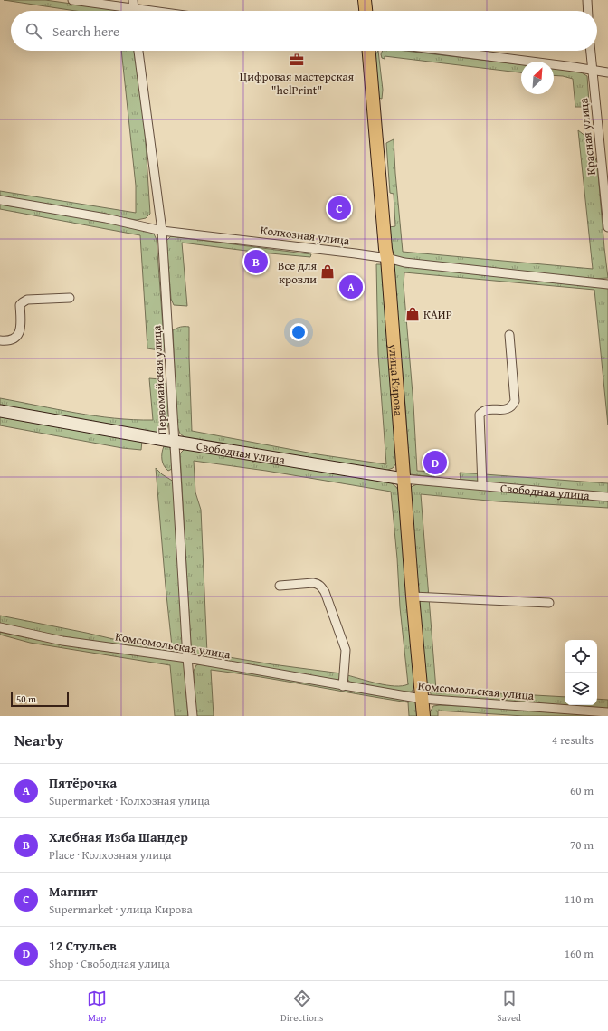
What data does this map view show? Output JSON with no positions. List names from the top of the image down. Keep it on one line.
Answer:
{"streets":{"main road":["улица Кирова"],"street":["Красная улица","Колхозная улица","Первомайская улица","Свободная улица","Комсомольская улица"]},"crossings":[["Колхозная улица","Первомайская улица"],["Колхозная улица","улица Кирова"],["Первомайская улица","Свободная улица"],["Первомайская улица","Комсомольская улица"],["улица Кирова","Свободная улица"],["улица Кирова","Комсомольская улица"]],"places":{"office":["Цифровая мастерская \"helPrint\""],"shop":["Все для кровли","КАИР"]},"scale_bar":"50 m","north":"top right","page":{"search":"Search here","pins":["C","B","A","D"],"scale":"50 m","heading":["Nearby","4 results"],"list":[{"mark":"A","name":"Пятёрочка","note":"Supermarket · Колхозная улица","value":"60 m"},{"mark":"B","name":"Хлебная Изба Шандер","note":"Place · Колхозная улица","value":"70 m"},{"mark":"C","name":"Магнит","note":"Supermarket · улица Кирова","value":"110 m"},{"mark":"D","name":"12 Стульев","note":"Shop · Свободная улица","value":"160 m"}],"nav":["Map","Directions","Saved"]}}
